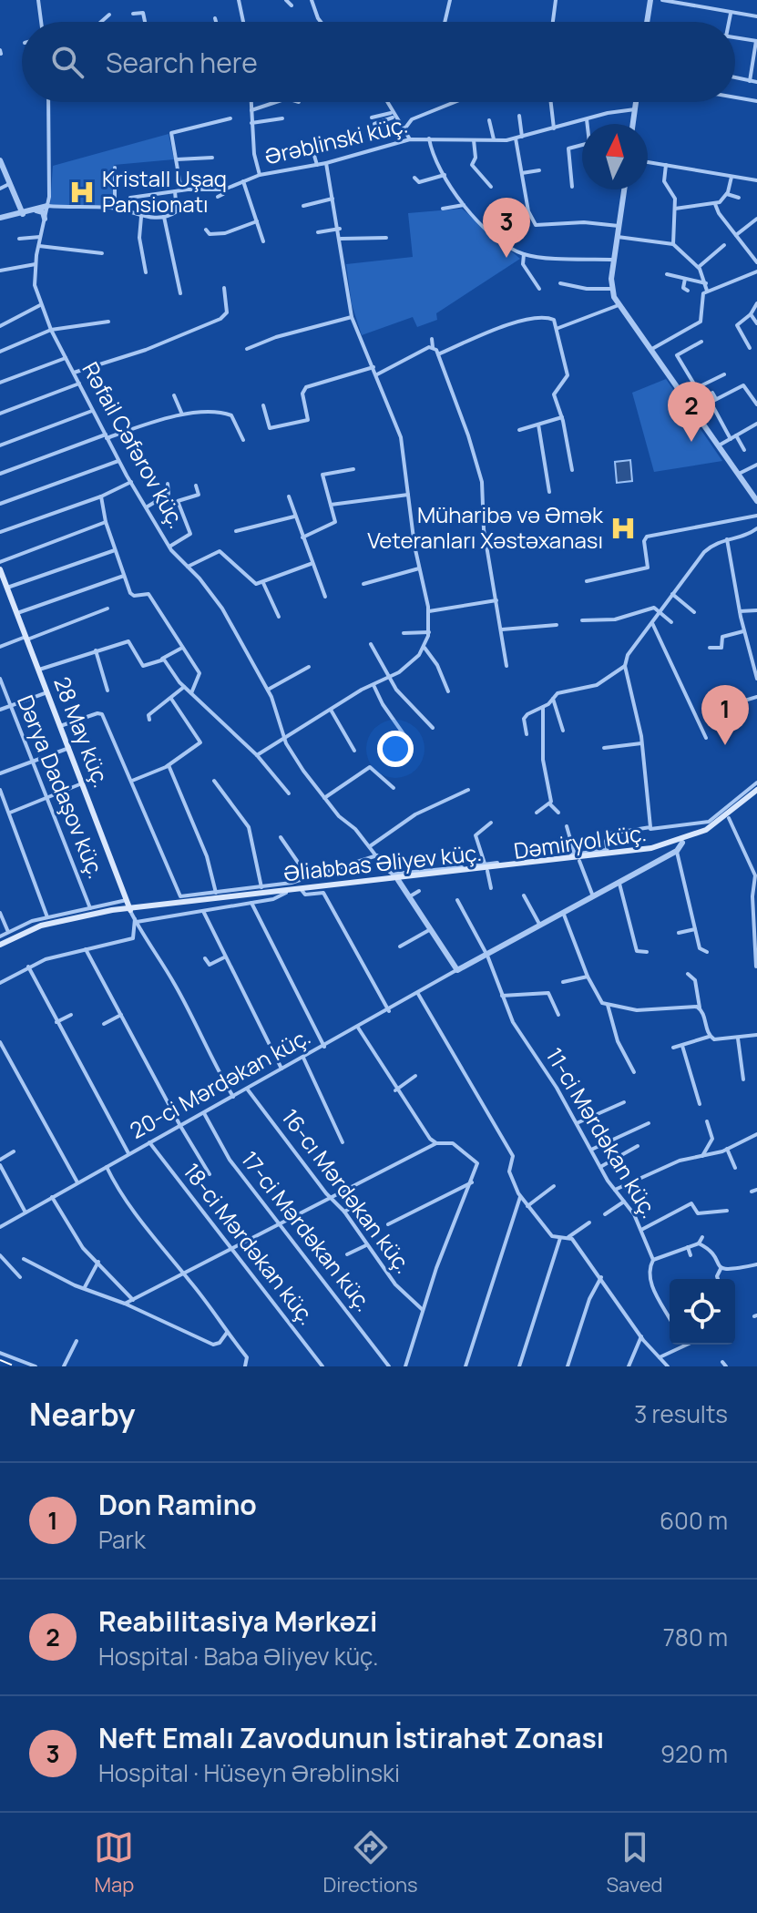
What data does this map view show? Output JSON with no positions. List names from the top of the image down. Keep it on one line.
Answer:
{"streets":{"main road":["28 May küç.","Dəmiryol küç.","Əliabbas Əliyev küç."],"street":["Ərəblinski küç.","Rəfail Cəfərov küç.","Dərya Dadaşov küç.","20-ci Mərdəkan küç.","11-ci Mərdəkan küç.","16-cı Mərdəkan küç.","17-ci Mərdəkan küç.","18-ci Mərdəkan küç."]},"crossings":[["Rəfail Cəfərov küç.","Əliabbas Əliyev küç."],["28 May küç.","Əliabbas Əliyev küç."],["Dəmiryol küç.","Əliabbas Əliyev küç."],["20-ci Mərdəkan küç.","16-cı Mərdəkan küç."],["20-ci Mərdəkan küç.","17-ci Mərdəkan küç."],["20-ci Mərdəkan küç.","18-ci Mərdəkan küç."]],"places":{"hospital":["Kristall Uşaq Pansionatı","Müharibə və Əmək Veteranları Xəstəxanası"]},"north":"top","page":{"search":"Search here","pins":["3","2","1"],"heading":["Nearby","3 results"],"list":[{"mark":"1","name":"Don Ramino","note":"Park","value":"600 m"},{"mark":"2","name":"Reabilitasiya Mərkəzi","note":"Hospital · Baba Əliyev küç.","value":"780 m"},{"mark":"3","name":"Neft Emalı Zavodunun İstirahət Zonası","note":"Hospital · Hüseyn Ərəblinski","value":"920 m"}],"nav":["Map","Directions","Saved"]}}
